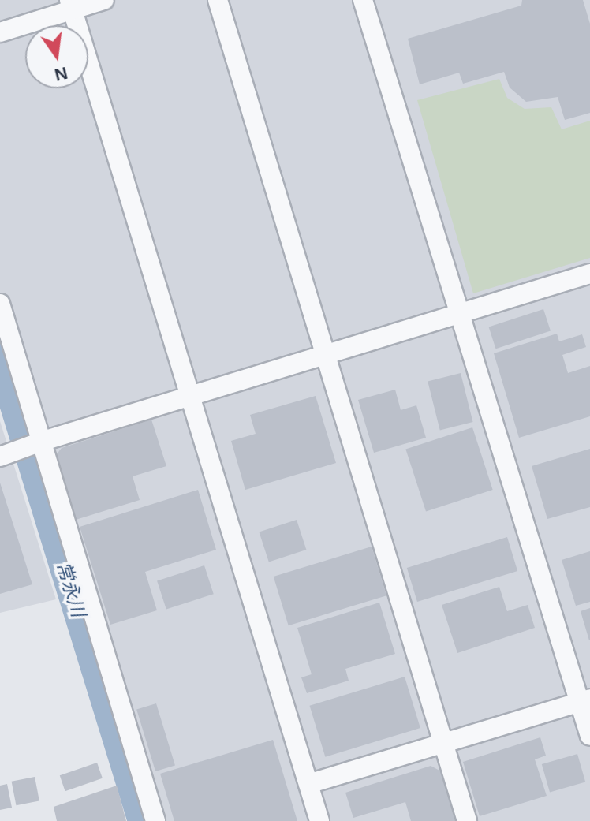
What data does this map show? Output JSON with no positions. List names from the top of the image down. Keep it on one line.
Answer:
{"water":["常永川"],"north":"bottom"}
